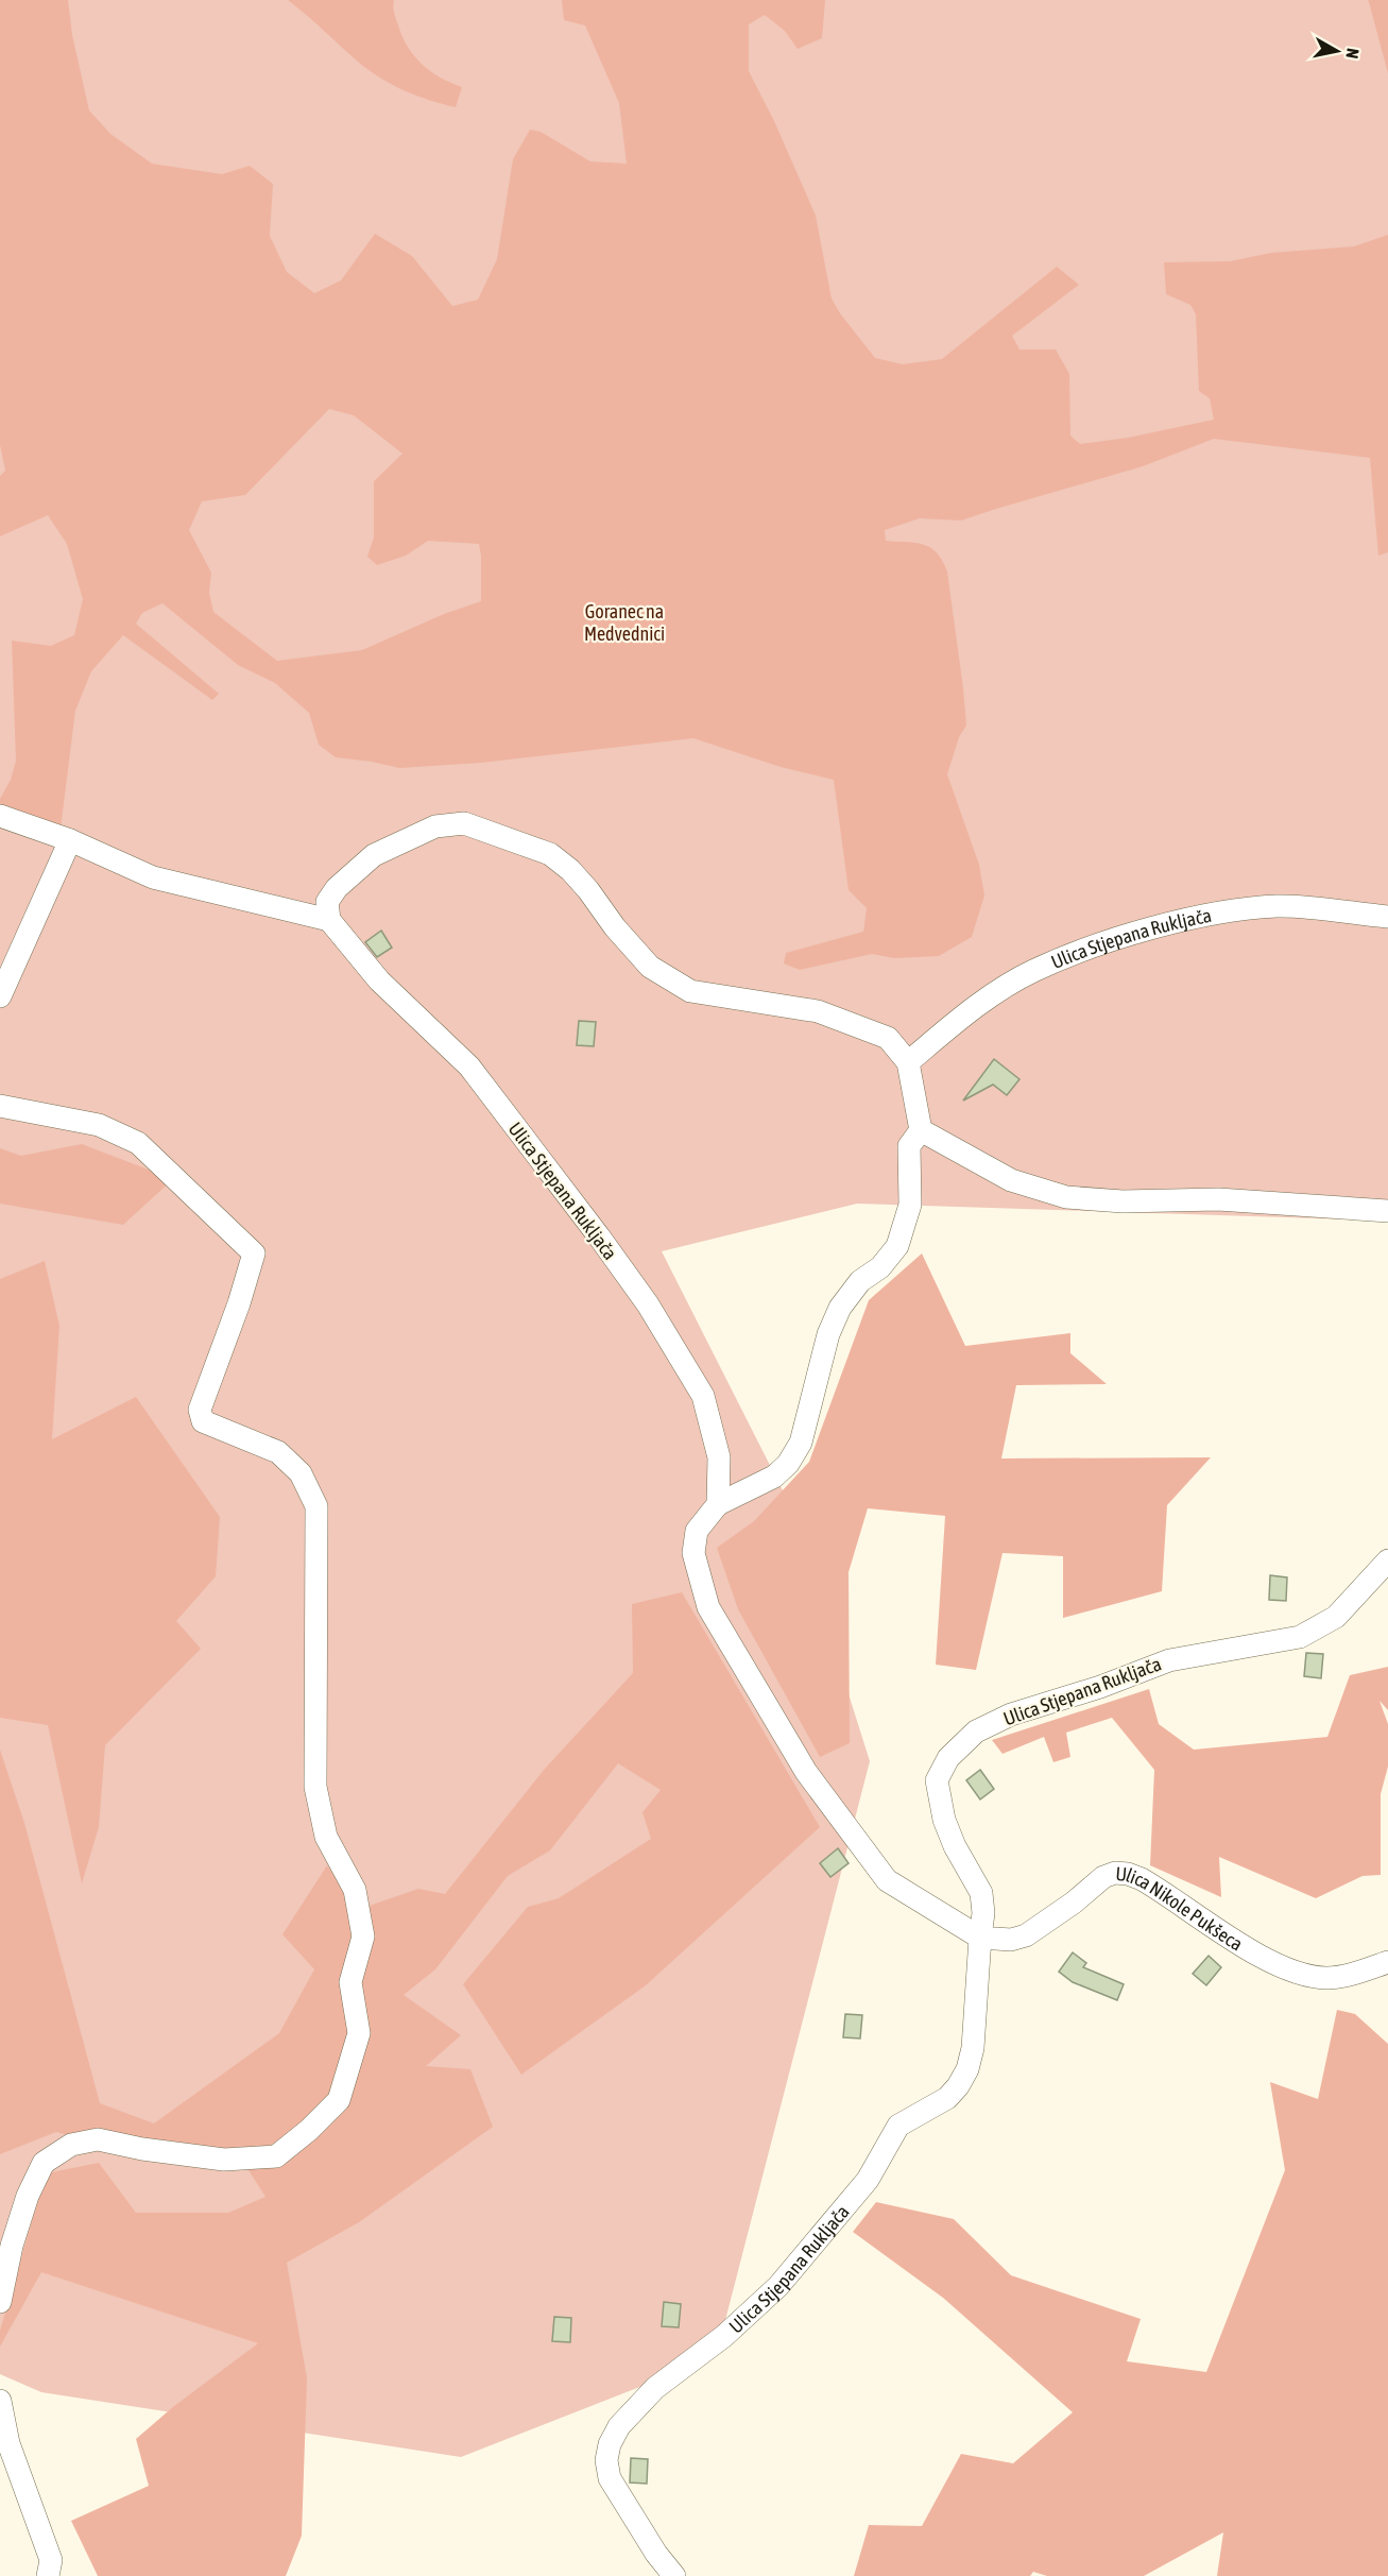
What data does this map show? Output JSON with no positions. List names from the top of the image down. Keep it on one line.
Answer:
{"streets":{"street":["Ulica Stjepana Rukljača","Ulica Nikole Pukšeca"]},"crossings":[["Ulica Stjepana Rukljača","Ulica Nikole Pukšeca"]],"parks":["Goranec na Medvednici"],"north":"right"}
